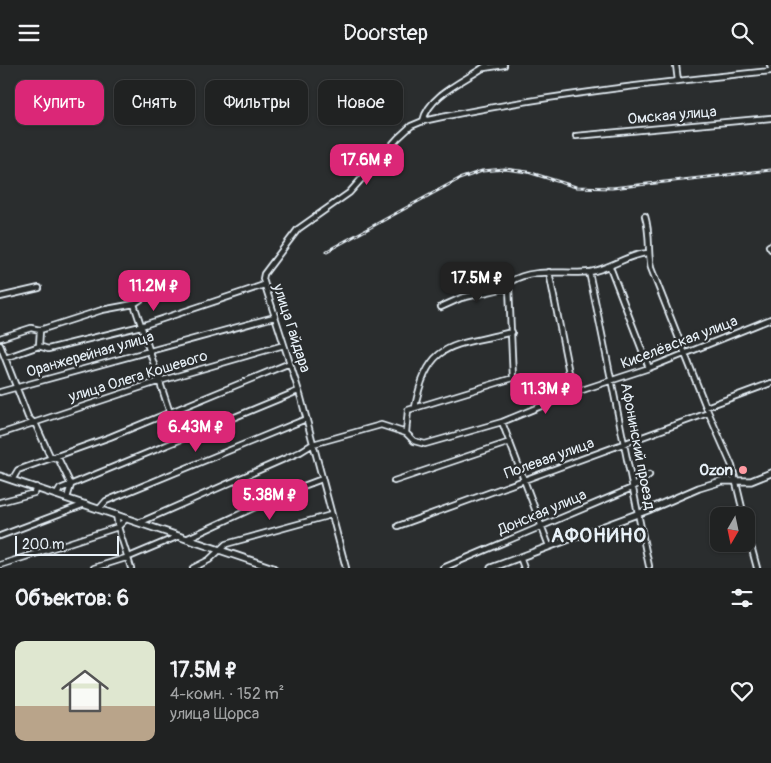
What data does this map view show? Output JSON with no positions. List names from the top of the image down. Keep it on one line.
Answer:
{"streets":{"street":["Омская улица","улица Гайдара","Киселёвская улица","Оранжерейная улица","улица Олега Кошевого","Афонинский проезд","Полевая улица","Донская улица"]},"crossings":[["улица Гайдара","Киселёвская улица"],["улица Гайдара","Оранжерейная улица"],["улица Гайдара","улица Олега Кошевого"],["Киселёвская улица","Афонинский проезд"],["Афонинский проезд","Полевая улица"],["Афонинский проезд","Донская улица"]],"districts":["АФОНИНО"],"places":["Ozon"],"scale_bar":"200 m","north":"bottom","page":{"header":"Doorstep","chip":["Купить","Снять","Фильтры","Новое"],"price":["17.6M ₽","17.5M ₽","11.2M ₽","11.3M ₽","6.43M ₽","5.38M ₽"],"scale":"200 m","heading":"Объектов: 6","list":[{"name":"17.5M ₽","note":"4-комн. · 152 m² · улица Щорса"}]}}
